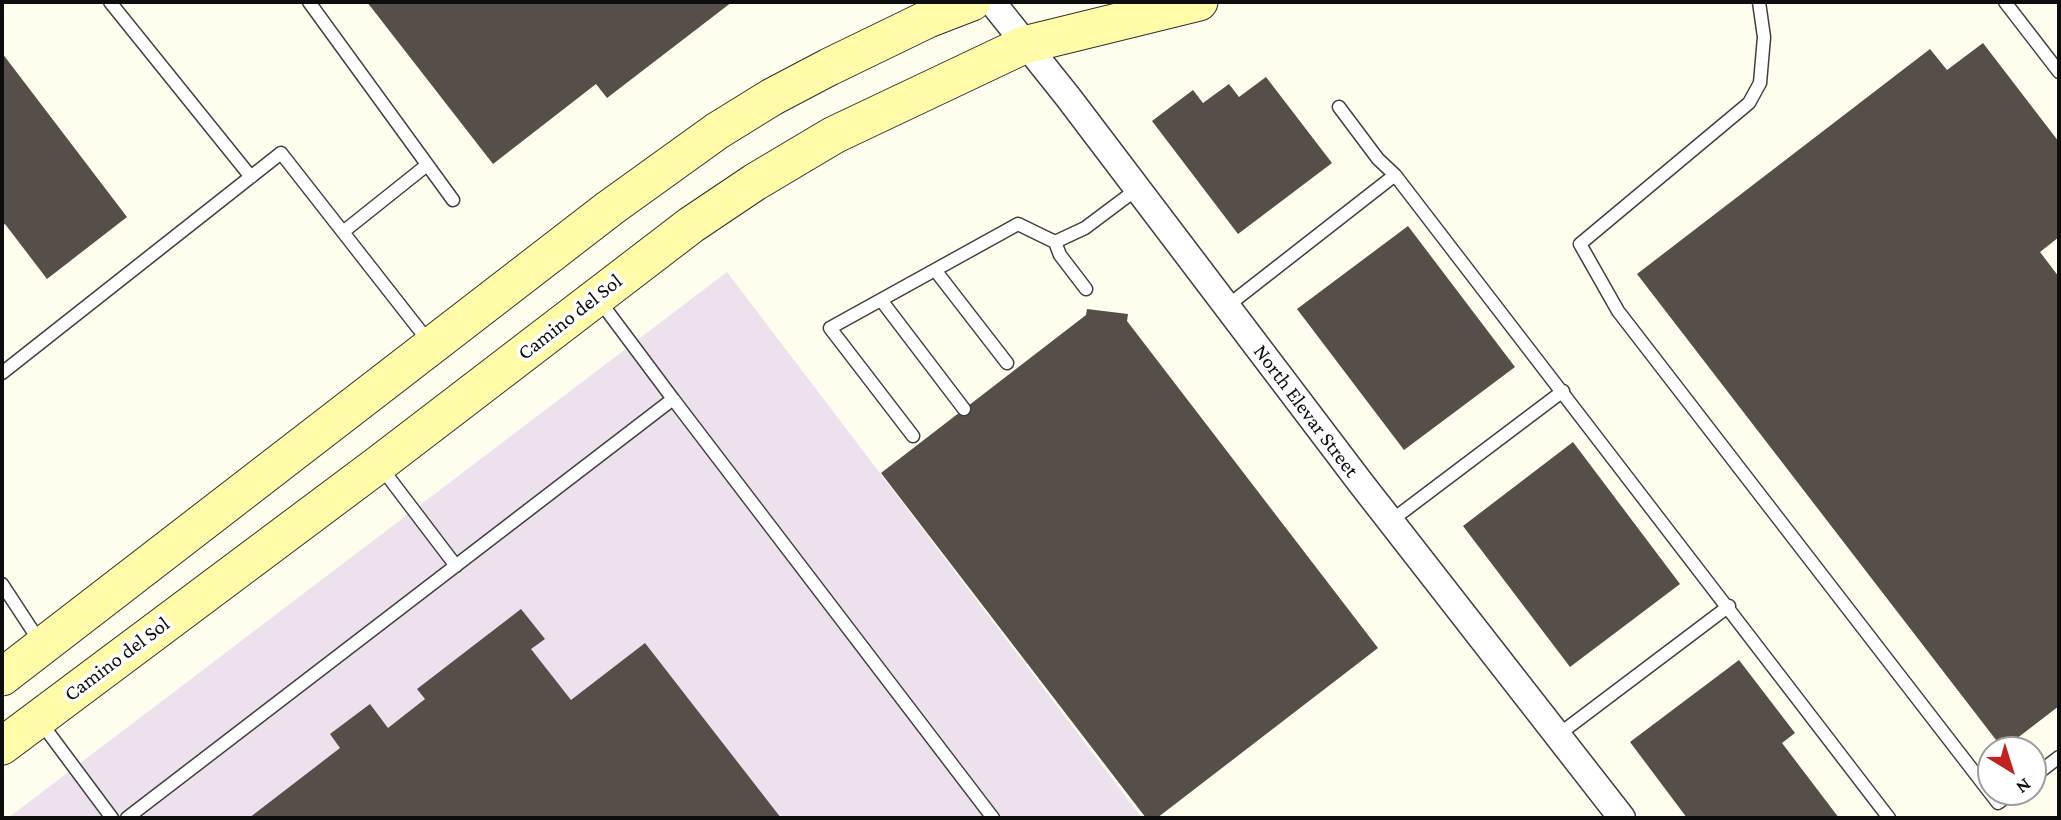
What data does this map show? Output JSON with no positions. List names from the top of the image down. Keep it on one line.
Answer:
{"streets":{"street":["Camino del Sol","North Elevar Street"]},"crossings":[["Camino del Sol","North Elevar Street"]],"north":"bottom right"}
